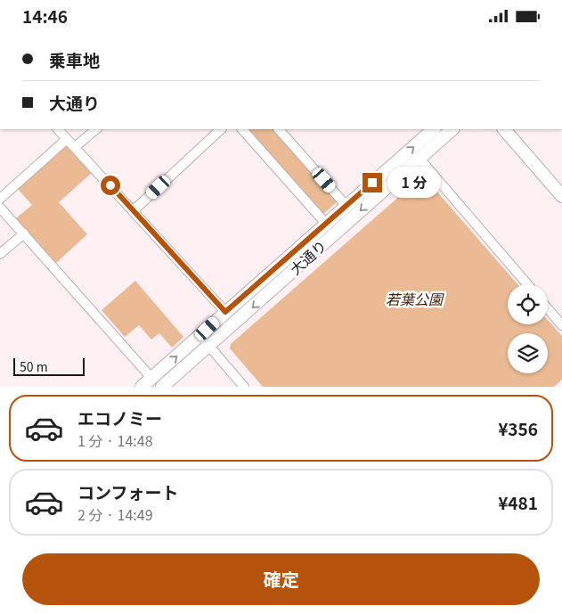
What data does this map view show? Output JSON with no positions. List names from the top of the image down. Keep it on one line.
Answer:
{"streets":{"street":["大通り"]},"parks":["若葉公園"],"scale_bar":"50 m","page":{"status":"14:46","banner":["乗車地","大通り"],"bubble":"1 分","scale":"50 m","list":[{"name":"エコノミー","note":"1 分 · 14:48","value":"¥356"},{"name":"コンフォート","note":"2 分 · 14:49","value":"¥481"}],"buttons":"確定"}}
